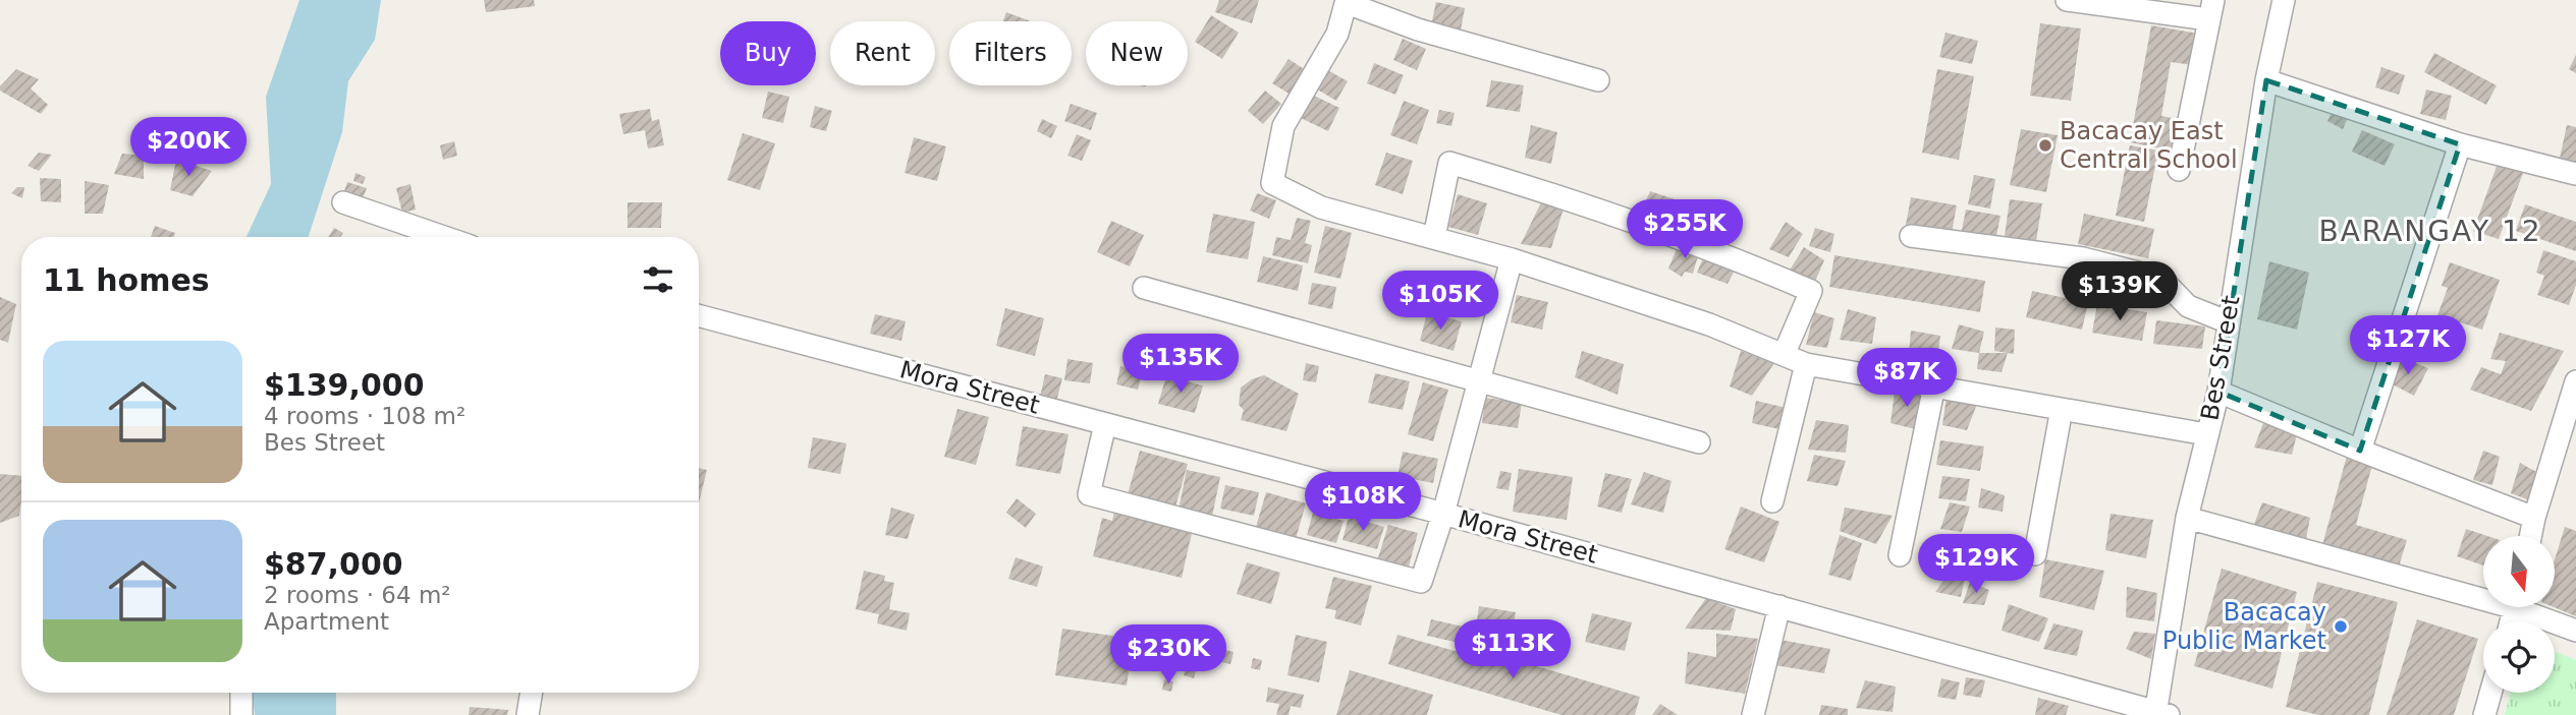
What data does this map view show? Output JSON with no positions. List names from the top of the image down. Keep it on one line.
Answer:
{"streets":{"street":["Bes Street","Mora Street"]},"crossings":[["Bes Street","Mora Street"]],"districts":["BARANGAY 12"],"places":["Bacacay East Central School","Bacacay Public Market"],"north":"bottom","page":{"chip":["Buy","Rent","Filters","New"],"price":["$200K","$255K","$139K","$105K","$127K","$135K","$87K","$108K","$129K","$113K","$230K"],"heading":"11 homes","list":[{"name":"$139,000","note":"4 rooms · 108 m² · Bes Street"},{"name":"$87,000","note":"2 rooms · 64 m² · Apartment"}]}}
